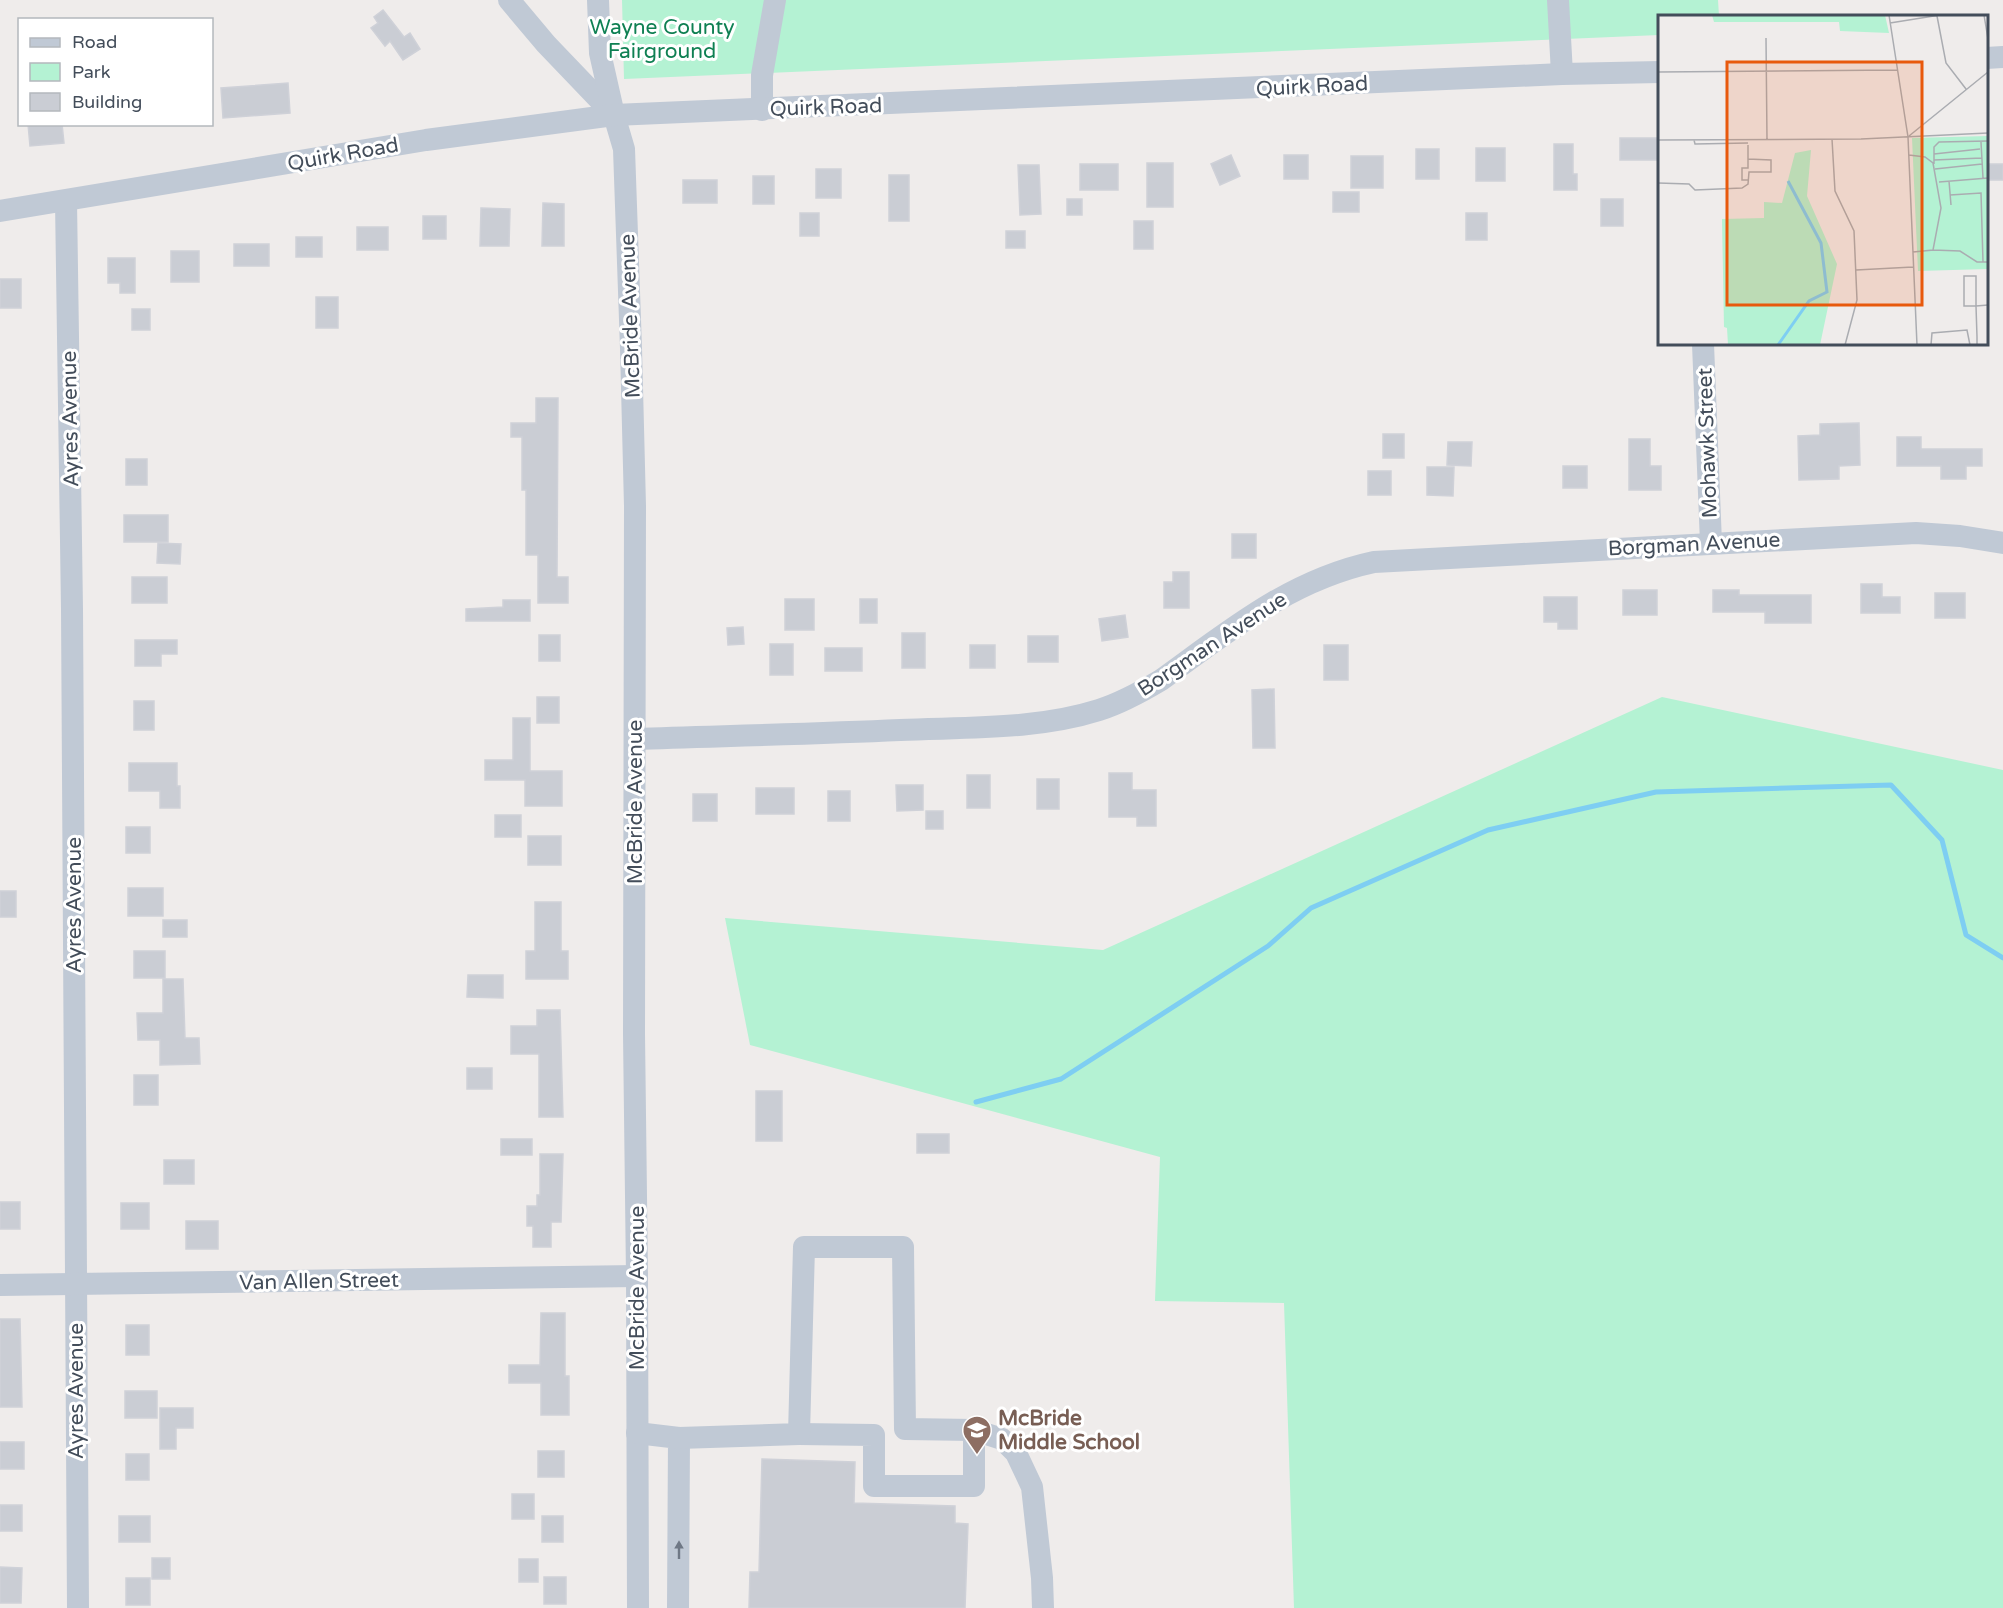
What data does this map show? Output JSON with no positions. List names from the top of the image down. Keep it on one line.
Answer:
{"streets":{"street":["Quirk Road","McBride Avenue","Ayres Avenue","Mohawk Street","Borgman Avenue","Van Allen Street"]},"crossings":[["Quirk Road","McBride Avenue"],["Quirk Road","Ayres Avenue"],["McBride Avenue","Borgman Avenue"],["McBride Avenue","Van Allen Street"],["Ayres Avenue","Van Allen Street"],["Mohawk Street","Borgman Avenue"]],"parks":["Wayne County Fairground"],"places":{"school or university":["McBride Middle School"]},"legend":["Road","Park","Building"]}
